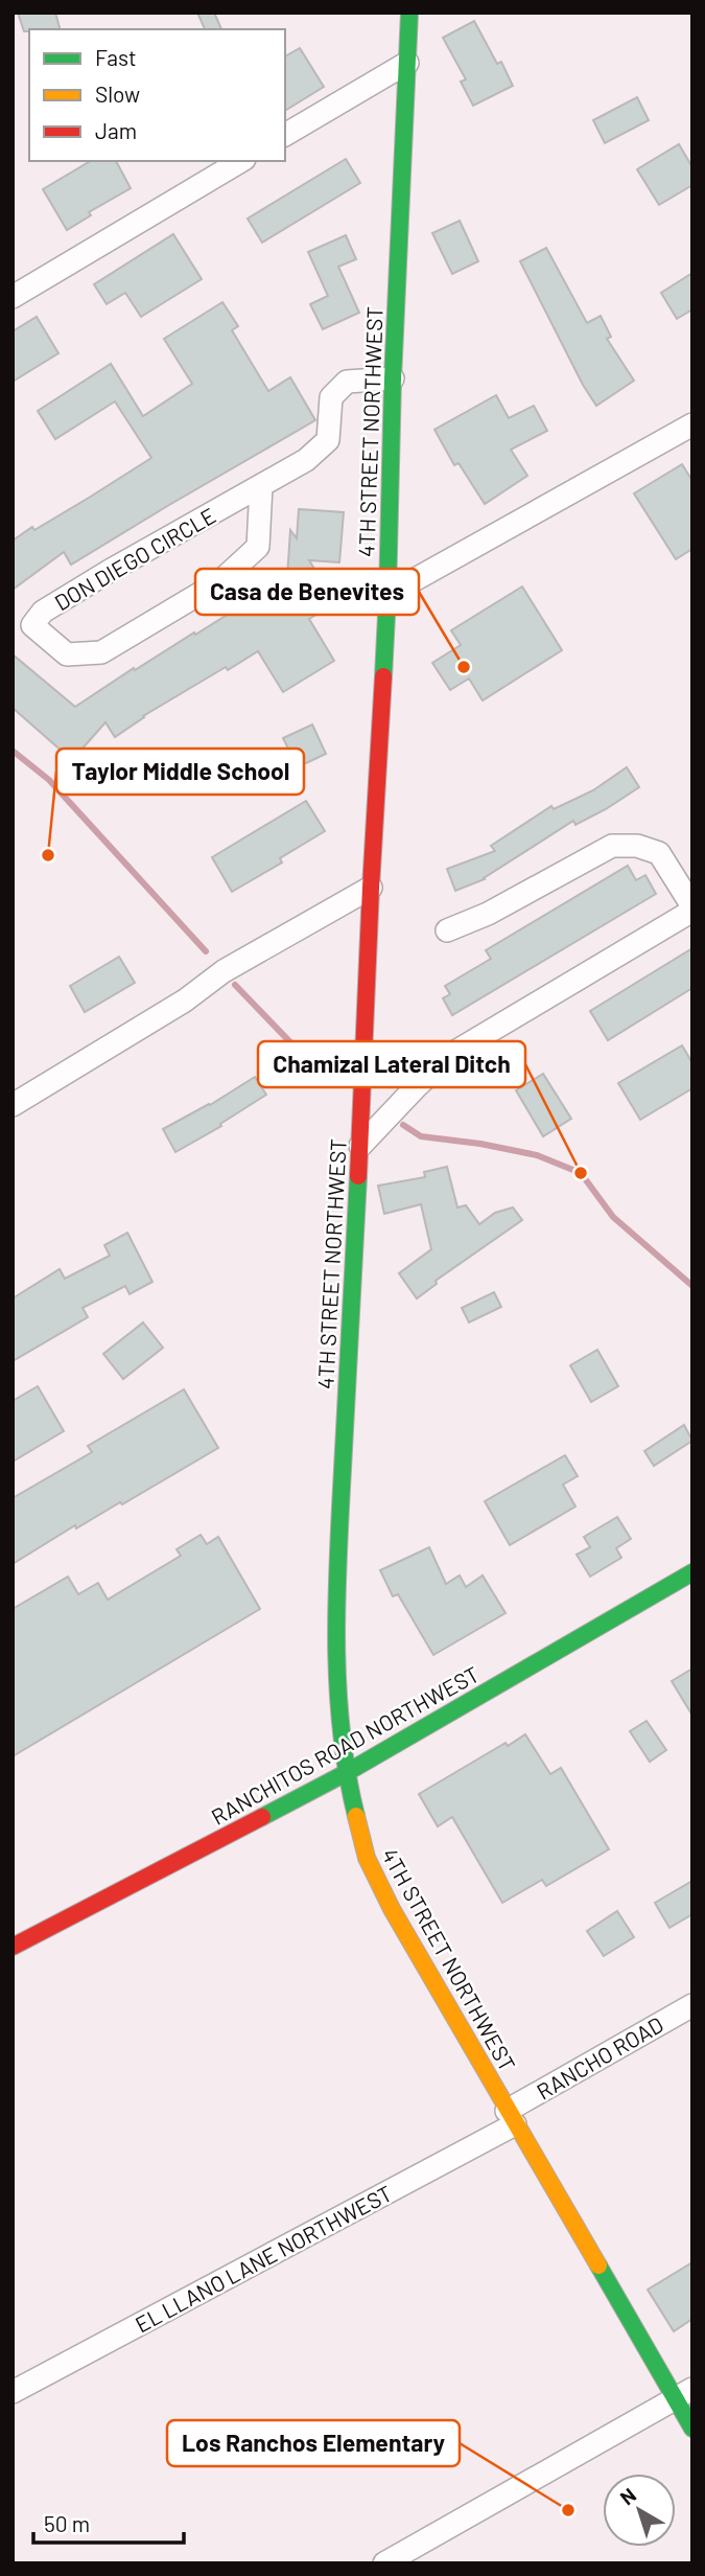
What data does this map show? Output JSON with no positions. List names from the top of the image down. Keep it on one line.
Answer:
{"streets":{"main road":["4TH STREET NORTHWEST","RANCHITOS ROAD NORTHWEST"],"street":["DON DIEGO CIRCLE","RANCHO ROAD","EL LLANO LANE NORTHWEST"]},"crossings":[["4TH STREET NORTHWEST","DON DIEGO CIRCLE"],["4TH STREET NORTHWEST","RANCHITOS ROAD NORTHWEST"],["4TH STREET NORTHWEST","RANCHO ROAD"],["4TH STREET NORTHWEST","EL LLANO LANE NORTHWEST"],["RANCHO ROAD","EL LLANO LANE NORTHWEST"]],"places":["Casa de Benevites","Taylor Middle School","Chamizal Lateral Ditch","Los Ranchos Elementary"],"legend":["Fast","Slow","Jam"],"scale_bar":"50 m","north":"top left"}
